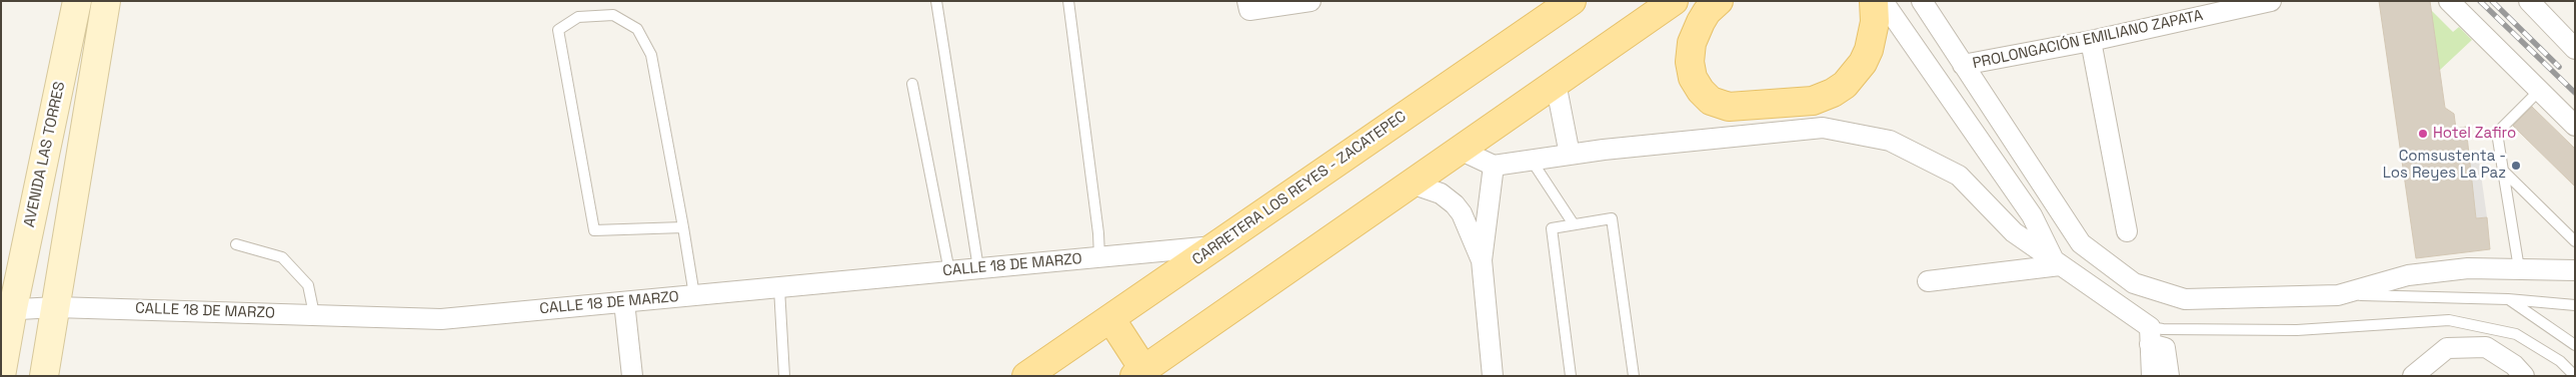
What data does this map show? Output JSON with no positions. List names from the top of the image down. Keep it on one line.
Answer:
{"streets":{"main road":["CARRETERA LOS REYES - ZACATEPEC"],"street":["PROLONGACIÓN EMILIANO ZAPATA","AVENIDA LAS TORRES","CALLE 18 DE MARZO"]},"crossings":[["AVENIDA LAS TORRES","CALLE 18 DE MARZO"],["CARRETERA LOS REYES - ZACATEPEC","CALLE 18 DE MARZO"]],"places":["Hotel Zafiro","Comsustenta - Los Reyes La Paz"]}
